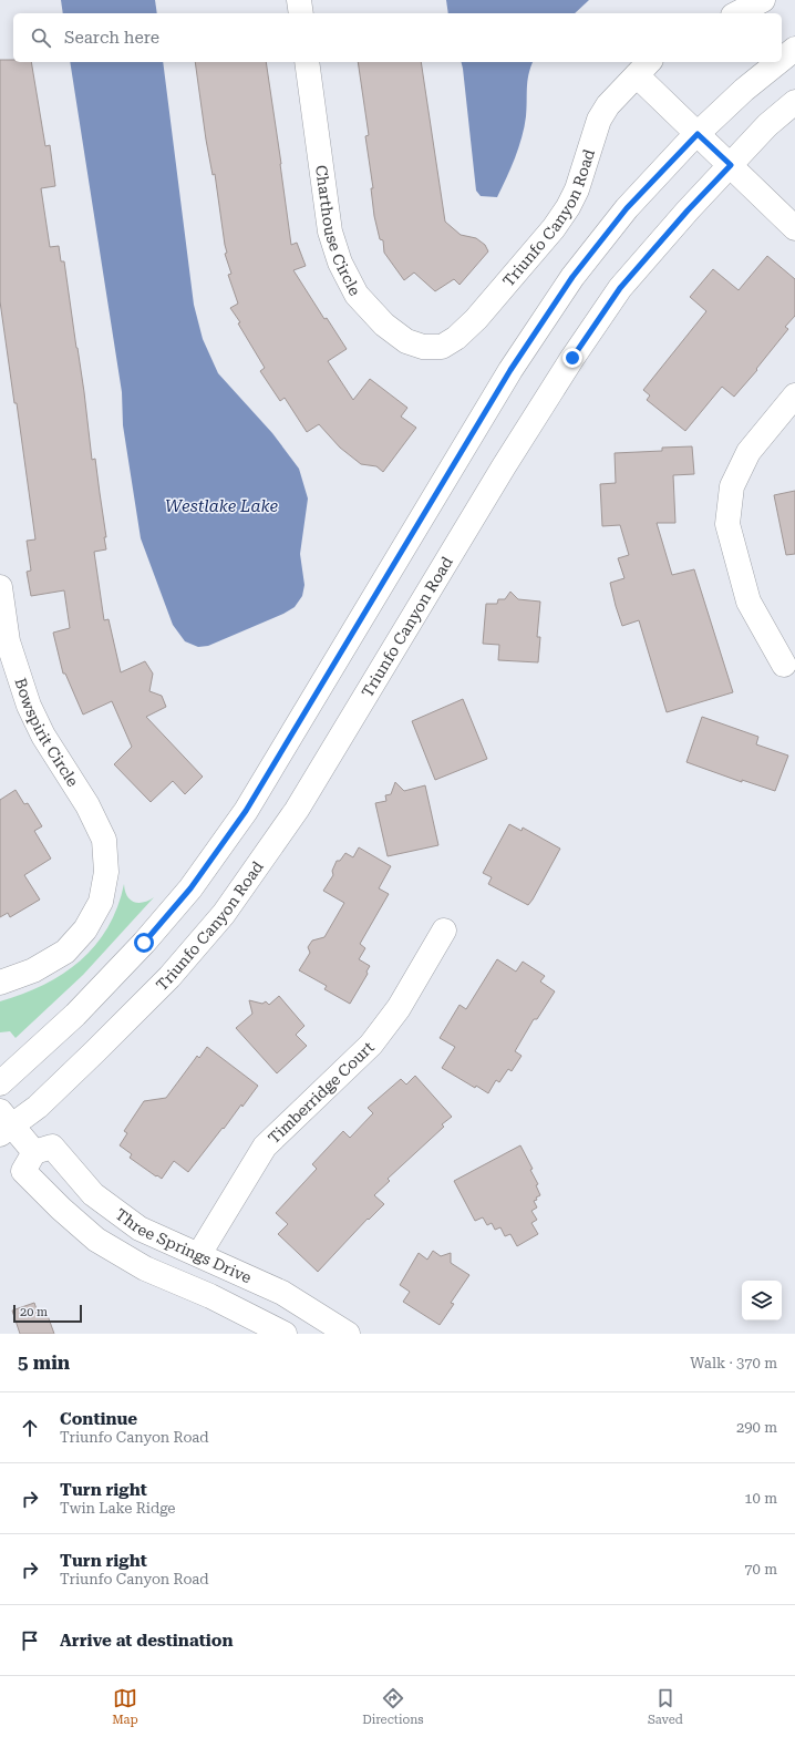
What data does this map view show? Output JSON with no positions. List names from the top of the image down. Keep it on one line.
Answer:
{"streets":{"street":["Triunfo Canyon Road","Charthouse Circle","Bowspirit Circle","Timberridge Court","Three Springs Drive"]},"crossings":[["Triunfo Canyon Road","Charthouse Circle"],["Timberridge Court","Three Springs Drive"]],"water":["Westlake Lake"],"scale_bar":"20 m","page":{"search":"Search here","scale":"20 m","heading":["5 min","Walk · 370 m"],"list":[["Continue","Triunfo Canyon Road","290 m"],["Turn right","Twin Lake Ridge","10 m"],["Turn right","Triunfo Canyon Road","70 m"],"Arrive at destination"],"nav":["Map","Directions","Saved"]}}
